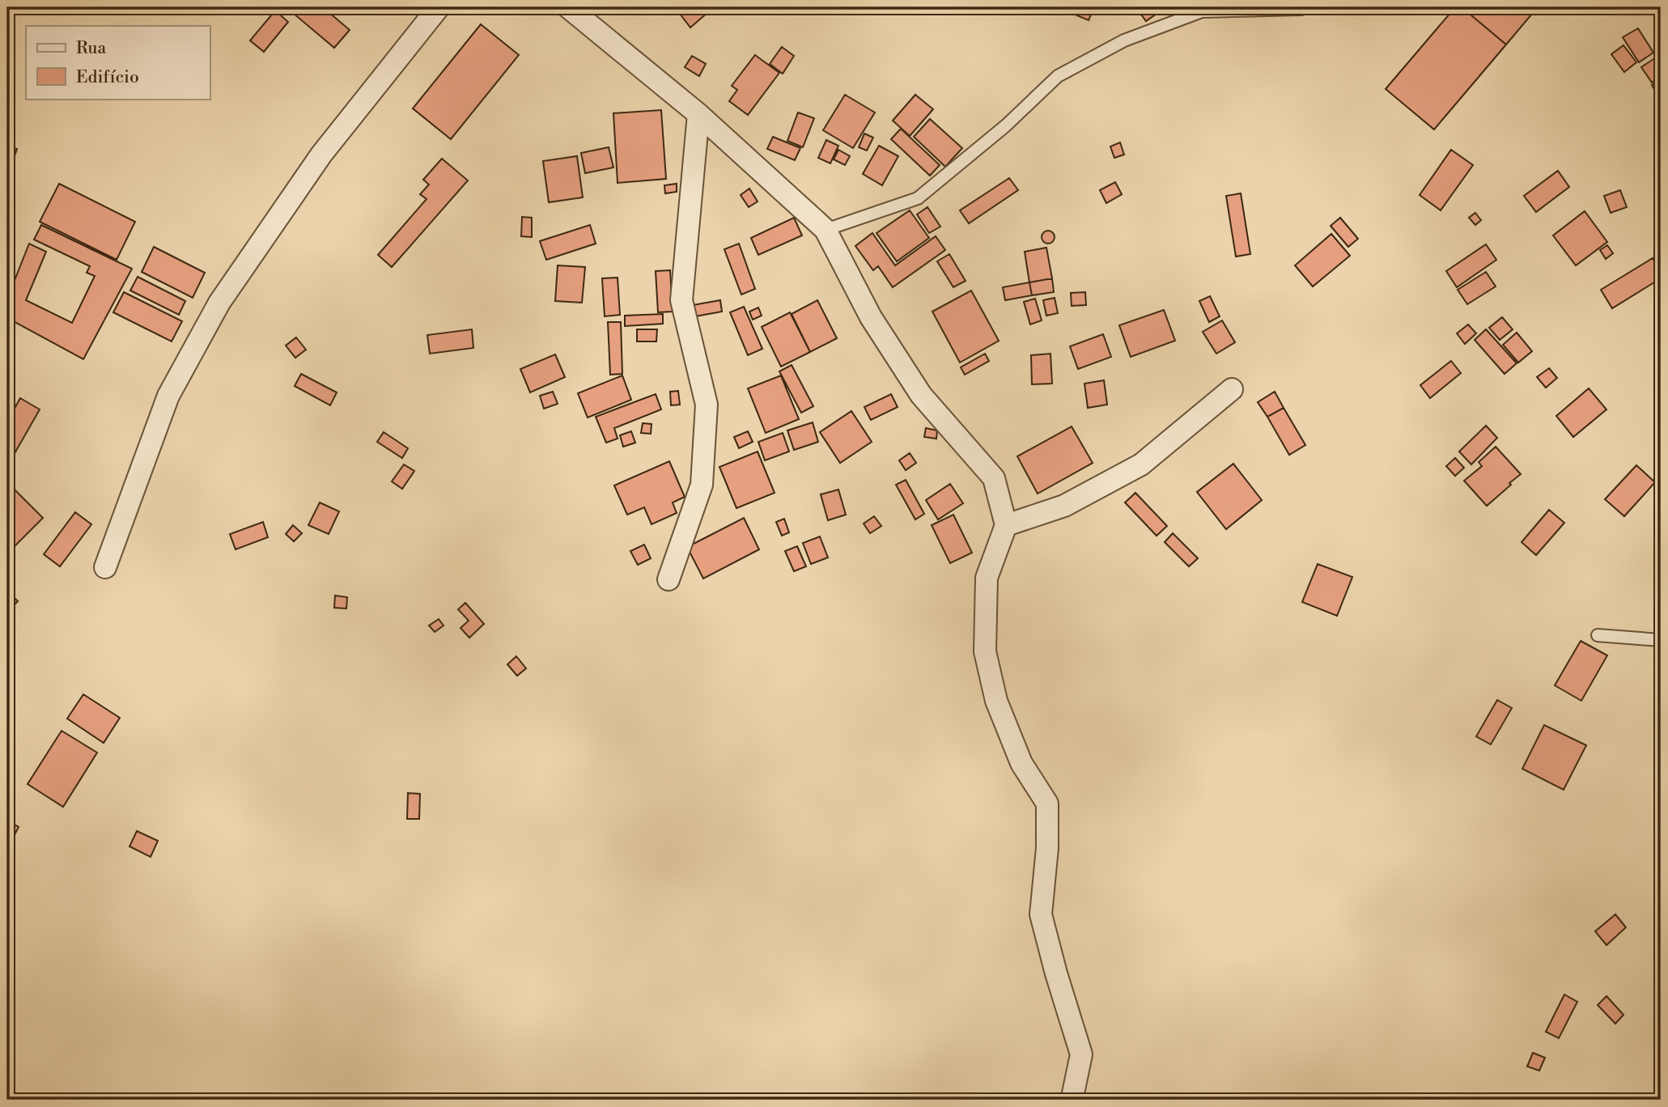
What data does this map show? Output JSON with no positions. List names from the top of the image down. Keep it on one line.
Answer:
{"legend":["Rua","Edifício"]}
